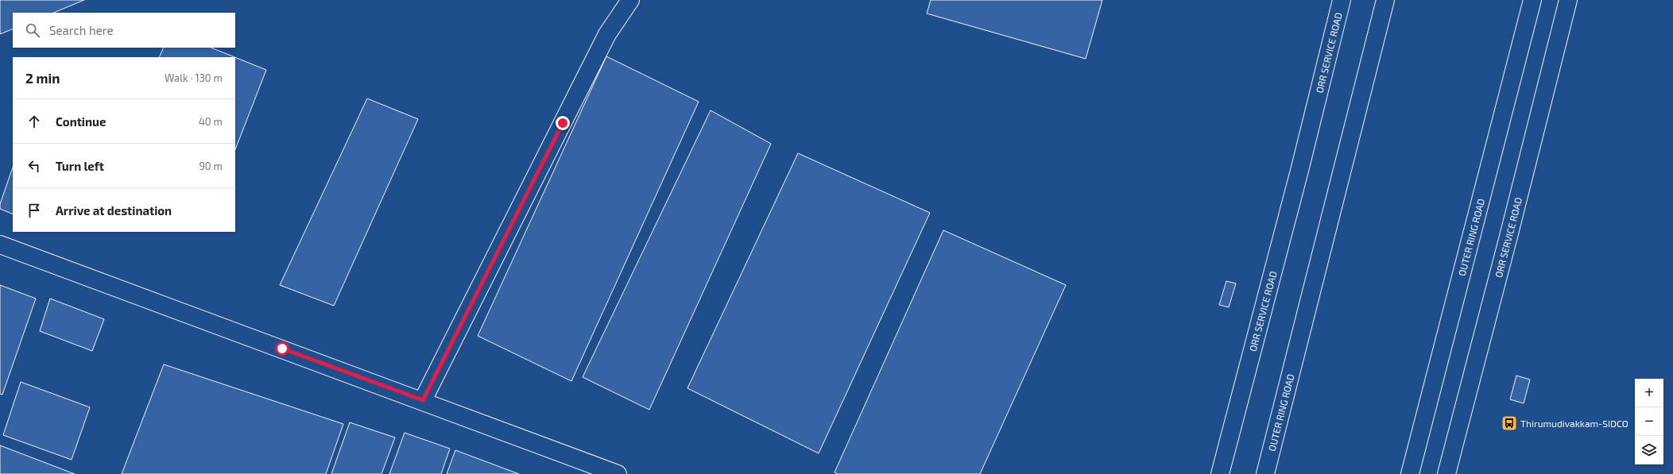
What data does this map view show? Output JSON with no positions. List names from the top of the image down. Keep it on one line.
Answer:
{"streets":{"main road":["ORR SERVICE ROAD","OUTER RING ROAD"]},"places":{"bus stop":["Thirumudivakkam-SIDCO"]},"page":{"search":"Search here","heading":["2 min","Walk · 130 m"],"list":[["Continue","40 m"],["Turn left","90 m"],"Arrive at destination"],"map_buttons":["+","−"]}}
